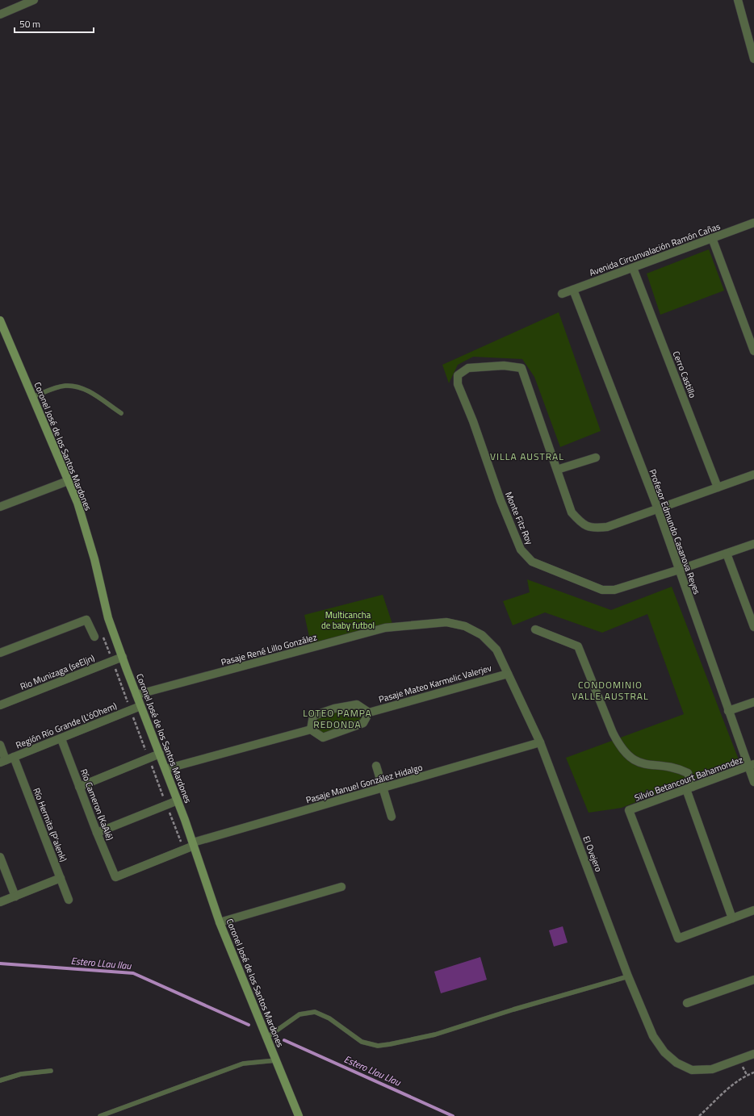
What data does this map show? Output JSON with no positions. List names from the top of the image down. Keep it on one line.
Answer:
{"streets":{"street":["Avenida Circunvalación Ramón Cañas","Cerro Castillo","Coronel José de los Santos Mardones","Monte Fitz Roy","Profesor Edmundo Casanova Reyes","Pasaje René Lillo González","Rio Munizaga (seEljn)","Pasaje Mateo Karmelic Valerjev","Región Río Grande (L'óOhem)","Silvio Betancourt Bahamondez","Pasaje Manuel González Hidalgo","Río Cameron (KaAlé)","Río Hermita (P'alenk)","El Ovejero"]},"crossings":[["Avenida Circunvalación Ramón Cañas","Cerro Castillo"],["Avenida Circunvalación Ramón Cañas","Profesor Edmundo Casanova Reyes"],["Coronel José de los Santos Mardones","Pasaje René Lillo González"],["Coronel José de los Santos Mardones","Rio Munizaga (seEljn)"],["Coronel José de los Santos Mardones","Región Río Grande (L'óOhem)"],["Coronel José de los Santos Mardones","Pasaje Manuel González Hidalgo"],["Monte Fitz Roy","Profesor Edmundo Casanova Reyes"],["Profesor Edmundo Casanova Reyes","Silvio Betancourt Bahamondez"],["Pasaje René Lillo González","El Ovejero"],["Pasaje Mateo Karmelic Valerjev","El Ovejero"],["Región Río Grande (L'óOhem)","Río Cameron (KaAlé)"],["Región Río Grande (L'óOhem)","Río Hermita (P'alenk)"],["Pasaje Manuel González Hidalgo","Río Cameron (KaAlé)"],["Pasaje Manuel González Hidalgo","El Ovejero"]],"districts":["VILLA AUSTRAL","CONDOMINIO VALLE AUSTRAL","LOTEO PAMPA REDONDA"],"water":["Estero LLau llau","Estero Llau Llau"],"parks":["Multicancha de baby futbol"],"scale_bar":"50 m"}
